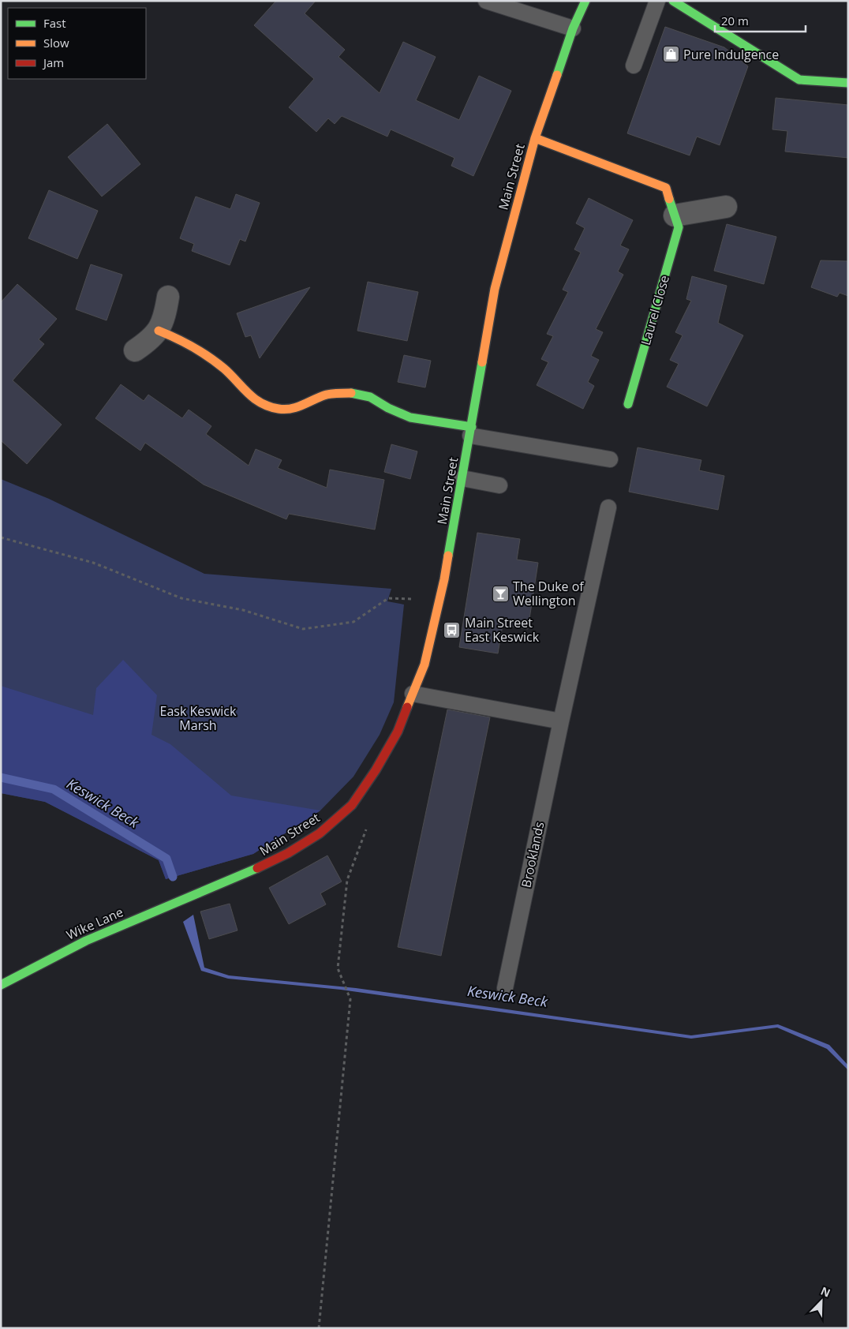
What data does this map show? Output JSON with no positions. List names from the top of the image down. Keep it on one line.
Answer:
{"streets":{"street":["Main Street","Laurel Close","Wike Lane"],"lane":["Brooklands"]},"crossings":[["Main Street","Laurel Close"],["Main Street","Wike Lane"]],"water":["Keswick Beck"],"parks":["Eask Keswick Marsh"],"places":{"shop":["Pure Indulgence"],"bar":["The Duke of Wellington"],"bus stop":["Main Street East Keswick"]},"legend":["Fast","Slow","Jam"],"scale_bar":"20 m","north":"top right"}
